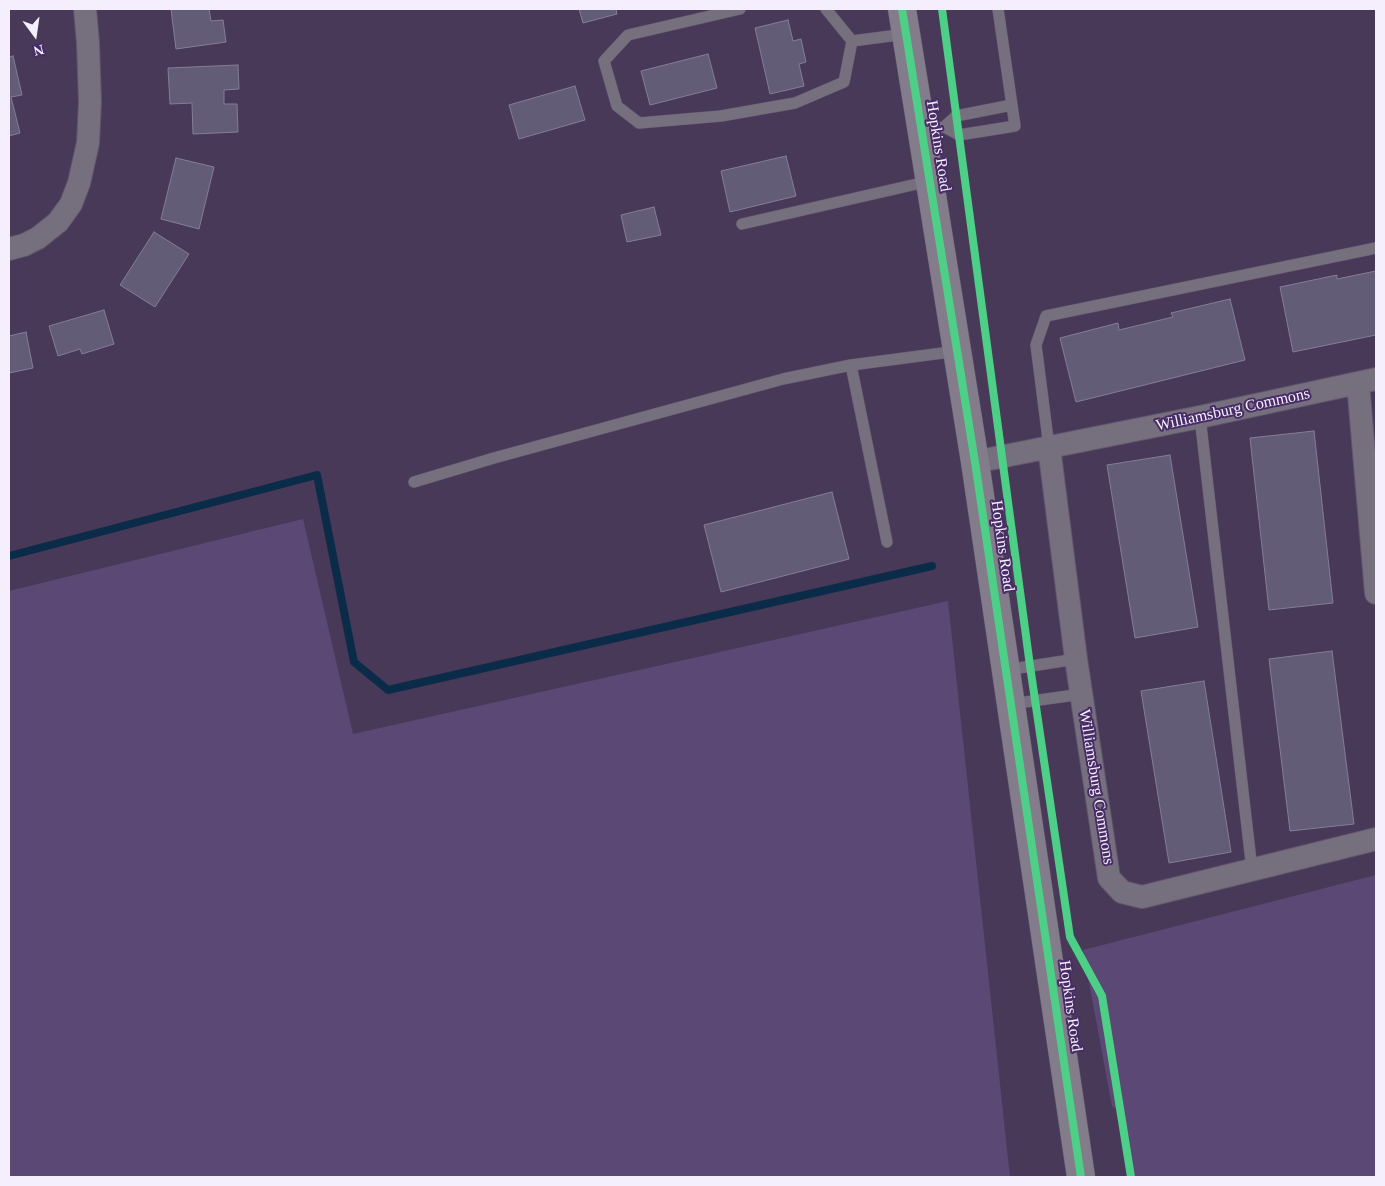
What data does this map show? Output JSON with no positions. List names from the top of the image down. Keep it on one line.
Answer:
{"streets":{"street":["Hopkins Road","Williamsburg Commons"]},"crossings":[["Hopkins Road","Williamsburg Commons"]],"north":"bottom"}
